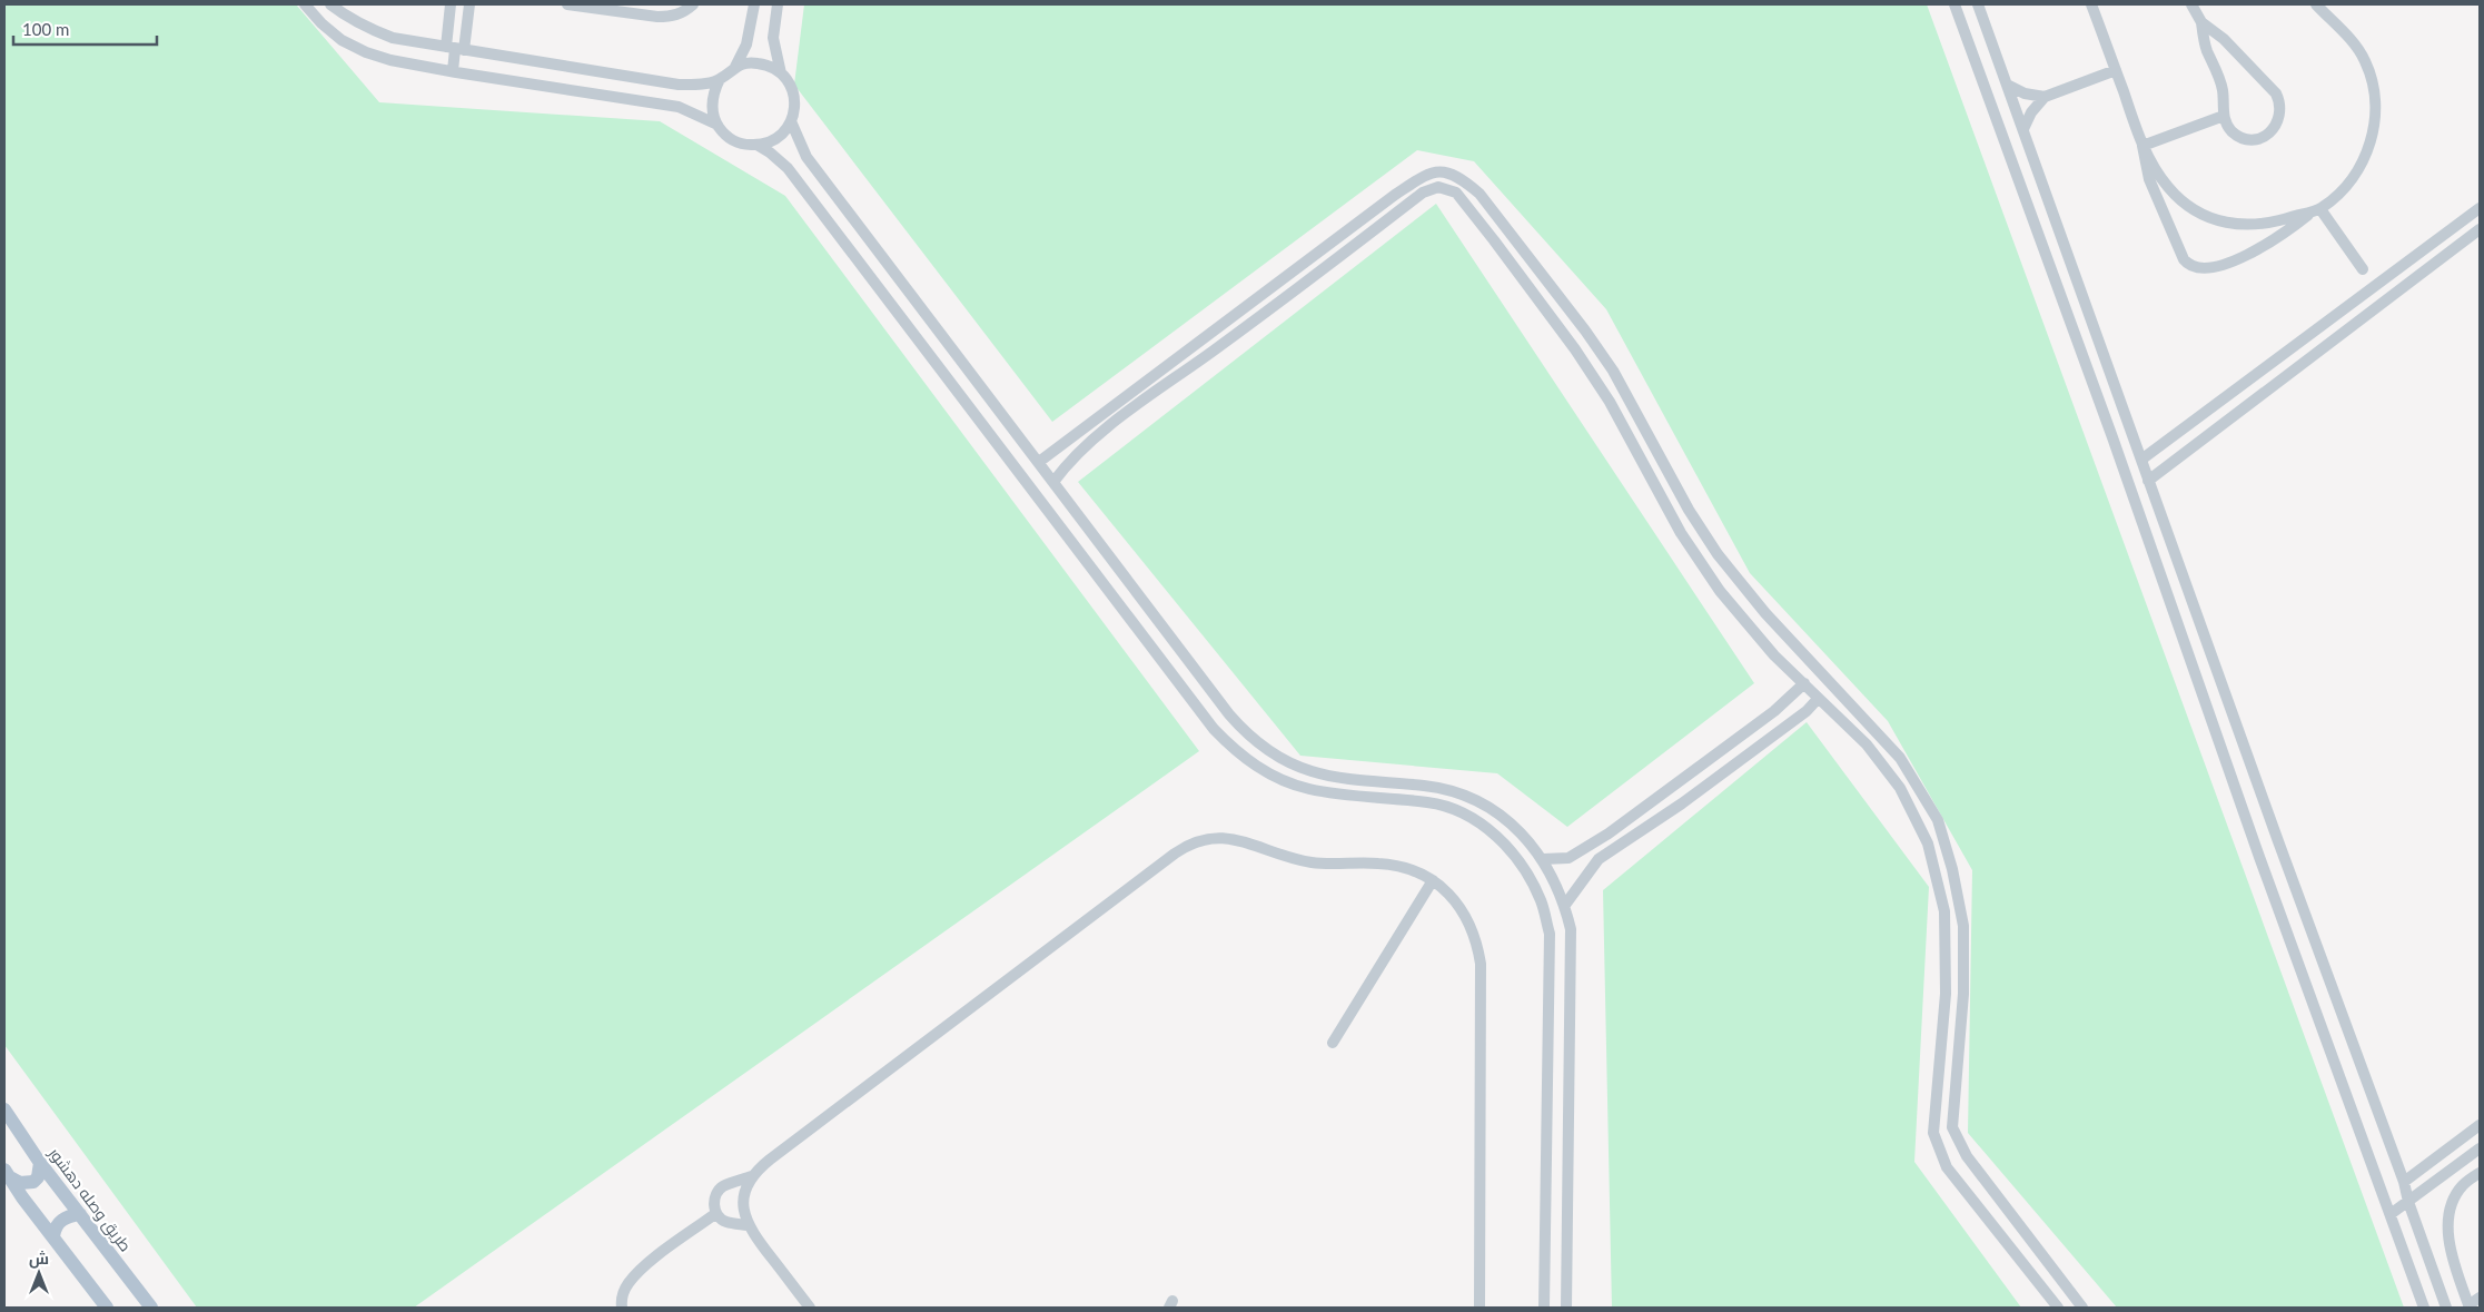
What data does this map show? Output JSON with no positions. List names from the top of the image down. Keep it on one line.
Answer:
{"streets":{"main road":["طريق وصله دهشور"]},"scale_bar":"100 m","north":"top"}
